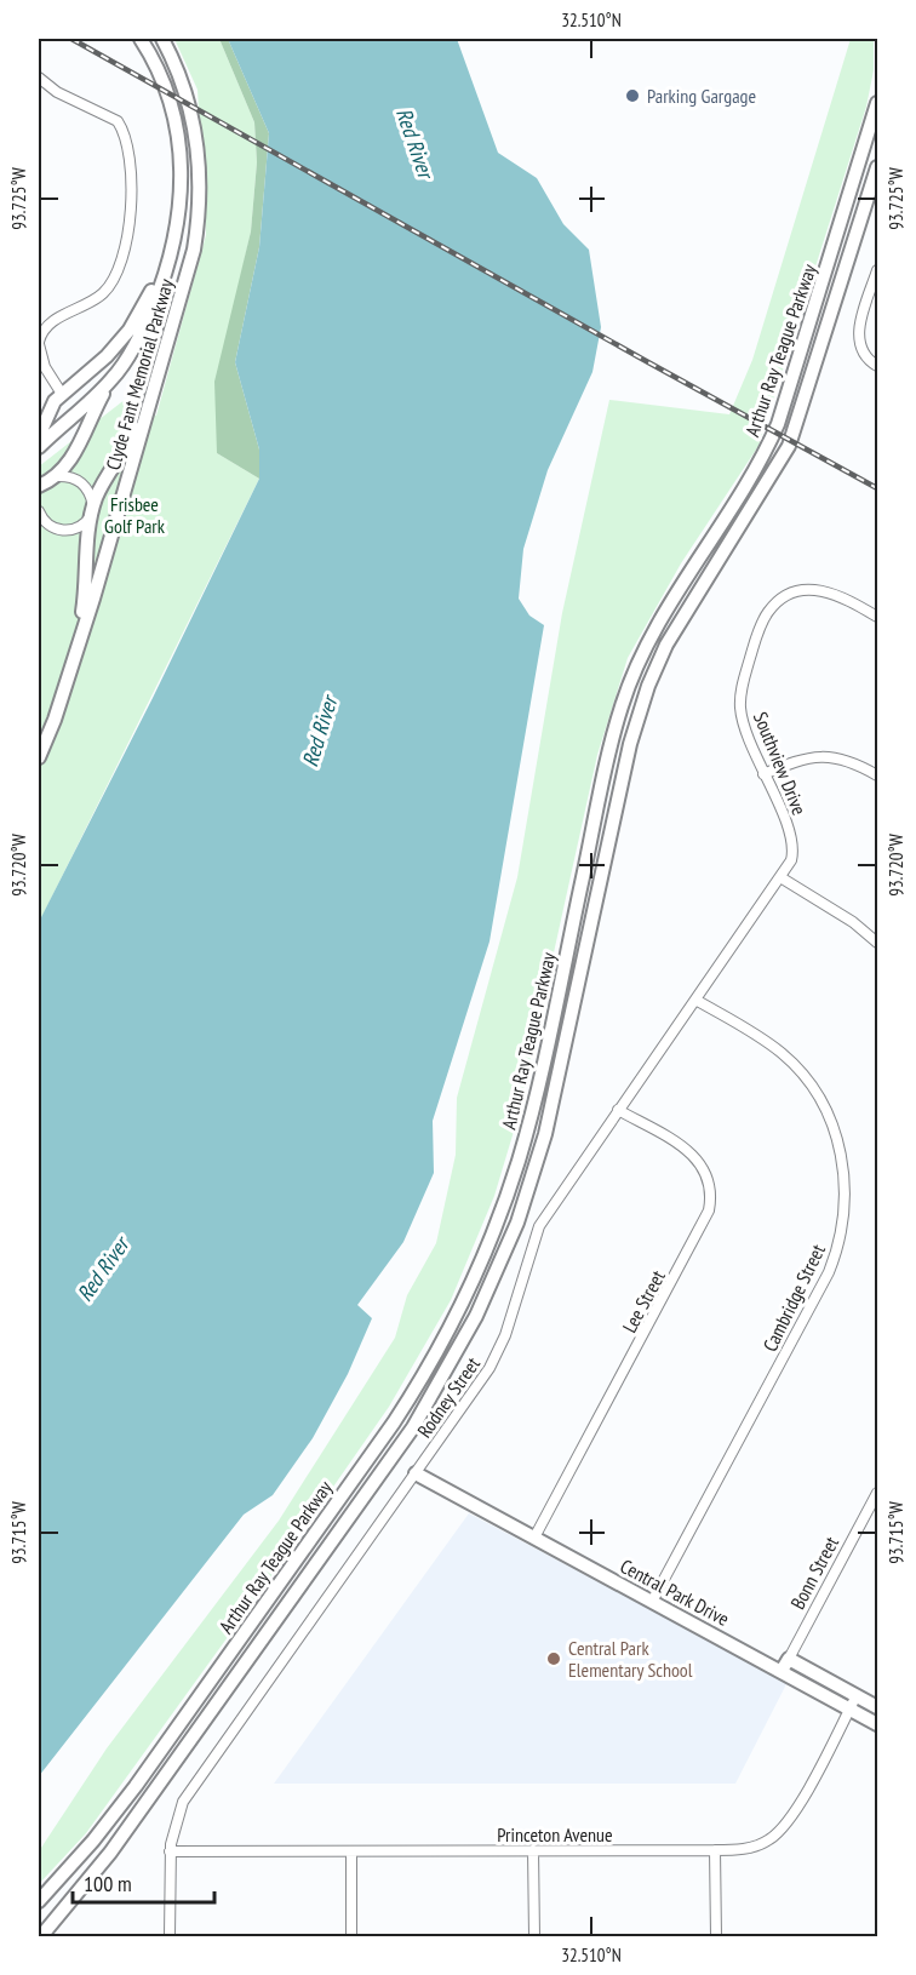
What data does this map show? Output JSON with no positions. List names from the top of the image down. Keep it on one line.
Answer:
{"streets":{"street":["Arthur Ray Teague Parkway","Clyde Fant Memorial Parkway","Southview Drive","Cambridge Street","Lee Street","Rodney Street","Bonn Street","Central Park Drive","Princeton Avenue"]},"crossings":[["Southview Drive","Rodney Street"],["Cambridge Street","Rodney Street"],["Cambridge Street","Central Park Drive"],["Lee Street","Rodney Street"],["Lee Street","Central Park Drive"],["Rodney Street","Central Park Drive"],["Rodney Street","Princeton Avenue"],["Bonn Street","Central Park Drive"],["Central Park Drive","Princeton Avenue"]],"water":["Red River"],"parks":["Frisbee Golf Park"],"places":["Parking Gargage","Central Park Elementary School"],"scale_bar":"100 m","coordinates":["32.510°N","93.725°W","93.720°W","93.715°W"]}
